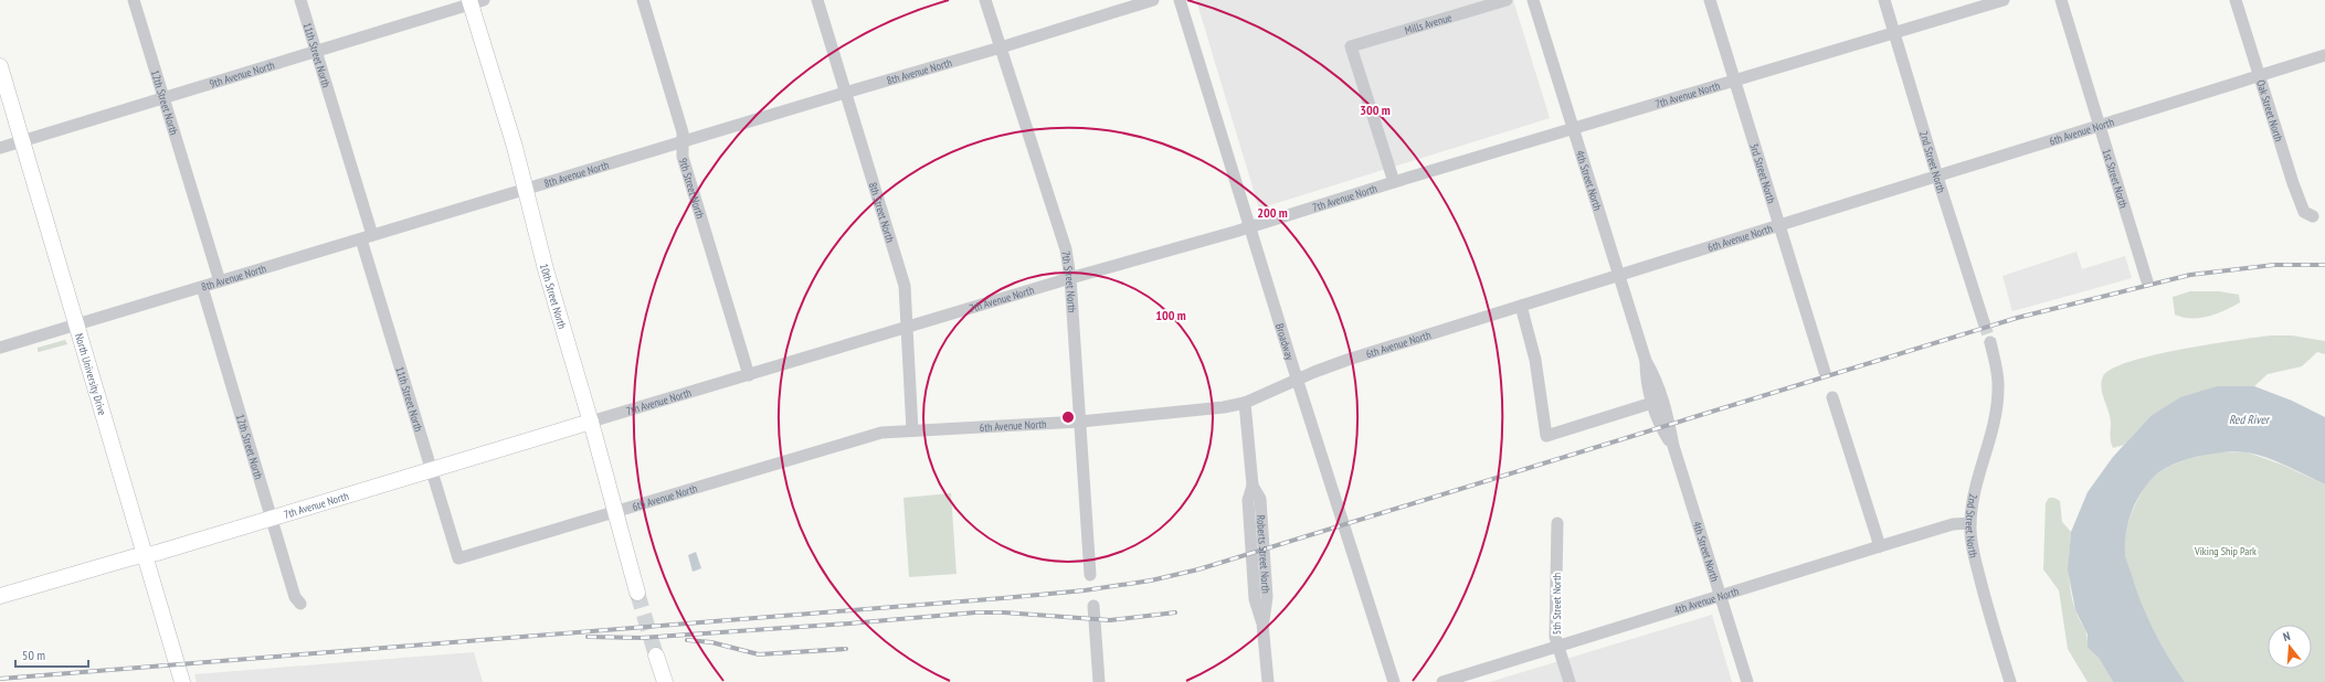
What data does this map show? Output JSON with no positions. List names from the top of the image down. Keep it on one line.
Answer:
{"streets":{"main road":["7th Avenue North","10th Street North","North University Drive"],"street":["Mills Avenue","11th Street North","8th Avenue North","9th Avenue North","12th Street North","Oak Street North","6th Avenue North","2nd Street North","3rd Street North","1st Street North","4th Street North","9th Street North","8th Street North","7th Street North","Broadway","Roberts Street North","4th Avenue North","5th Street North"]},"crossings":[["Mills Avenue","7th Avenue North"],["11th Street North","8th Avenue North"],["11th Street North","9th Avenue North"],["11th Street North","7th Avenue North"],["11th Street North","6th Avenue North"],["8th Avenue North","12th Street North"],["8th Avenue North","9th Street North"],["8th Avenue North","8th Street North"],["8th Avenue North","7th Street North"],["8th Avenue North","10th Street North"],["8th Avenue North","North University Drive"],["9th Avenue North","12th Street North"],["9th Avenue North","10th Street North"],["9th Avenue North","North University Drive"],["7th Avenue North","12th Street North"],["7th Avenue North","2nd Street North"],["7th Avenue North","3rd Street North"],["7th Avenue North","4th Street North"],["7th Avenue North","9th Street North"],["7th Avenue North","8th Street North"],["7th Avenue North","7th Street North"],["7th Avenue North","10th Street North"],["7th Avenue North","Broadway"],["7th Avenue North","North University Drive"],["Oak Street North","6th Avenue North"],["6th Avenue North","2nd Street North"],["6th Avenue North","3rd Street North"],["6th Avenue North","1st Street North"],["6th Avenue North","4th Street North"],["6th Avenue North","8th Street North"],["6th Avenue North","7th Street North"],["6th Avenue North","10th Street North"],["6th Avenue North","Broadway"],["6th Avenue North","Roberts Street North"],["2nd Street North","4th Avenue North"],["4th Street North","4th Avenue North"],["4th Avenue North","5th Street North"]],"water":["Red River"],"parks":["Viking Ship Park"],"scale_bar":"50 m","north":"top","rings":["300 m","200 m","100 m"]}
